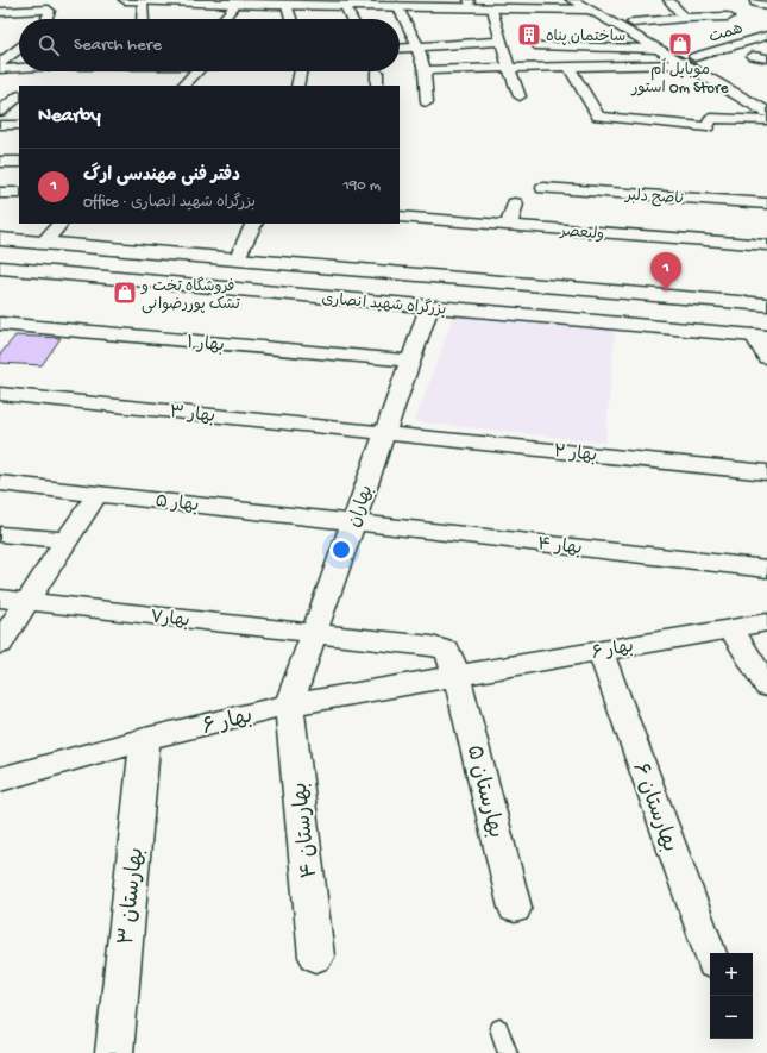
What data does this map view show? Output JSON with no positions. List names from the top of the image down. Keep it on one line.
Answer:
{"streets":{"main road":["بزرگراه شهید انصاری"],"street":["همت","ناصح دلبر","ولیعصر","بهار ۱","بهار ۳","بهار ۲","بهار ۵","بهاران","بهار ۴","بهار۷","بهار ۶","بهارستان ۵","بهارستان ۶","بهارستان ۴","بهارستان ۳"]},"crossings":[["بزرگراه شهید انصاری","بهاران"],["بهار ۱","بهاران"],["بهار ۳","بهار ۲"],["بهار ۳","بهاران"],["بهار ۲","بهاران"],["بهار ۵","بهاران"],["بهار ۵","بهار ۴"],["بهاران","بهار ۴"],["بهاران","بهار۷"],["بهاران","بهار ۶"],["بهاران","بهارستان ۴"],["بهار ۶","بهارستان ۵"],["بهار ۶","بهارستان ۶"],["بهار ۶","بهارستان ۴"],["بهار ۶","بهارستان ۳"]],"places":{"building":["ساختمان پناه"],"shop":["موبایل اُم استور Om Store","فروشگاه تخت و تشک پوررضوانی"]},"page":{"search":"Search here","heading":"Nearby","list":[{"mark":"1","name":"دفتر فنی مهندسی ارگ","note":"Office · بزرگراه شهید انصاری","value":"190 m"}],"pins":"1","map_buttons":["+","−"]}}
